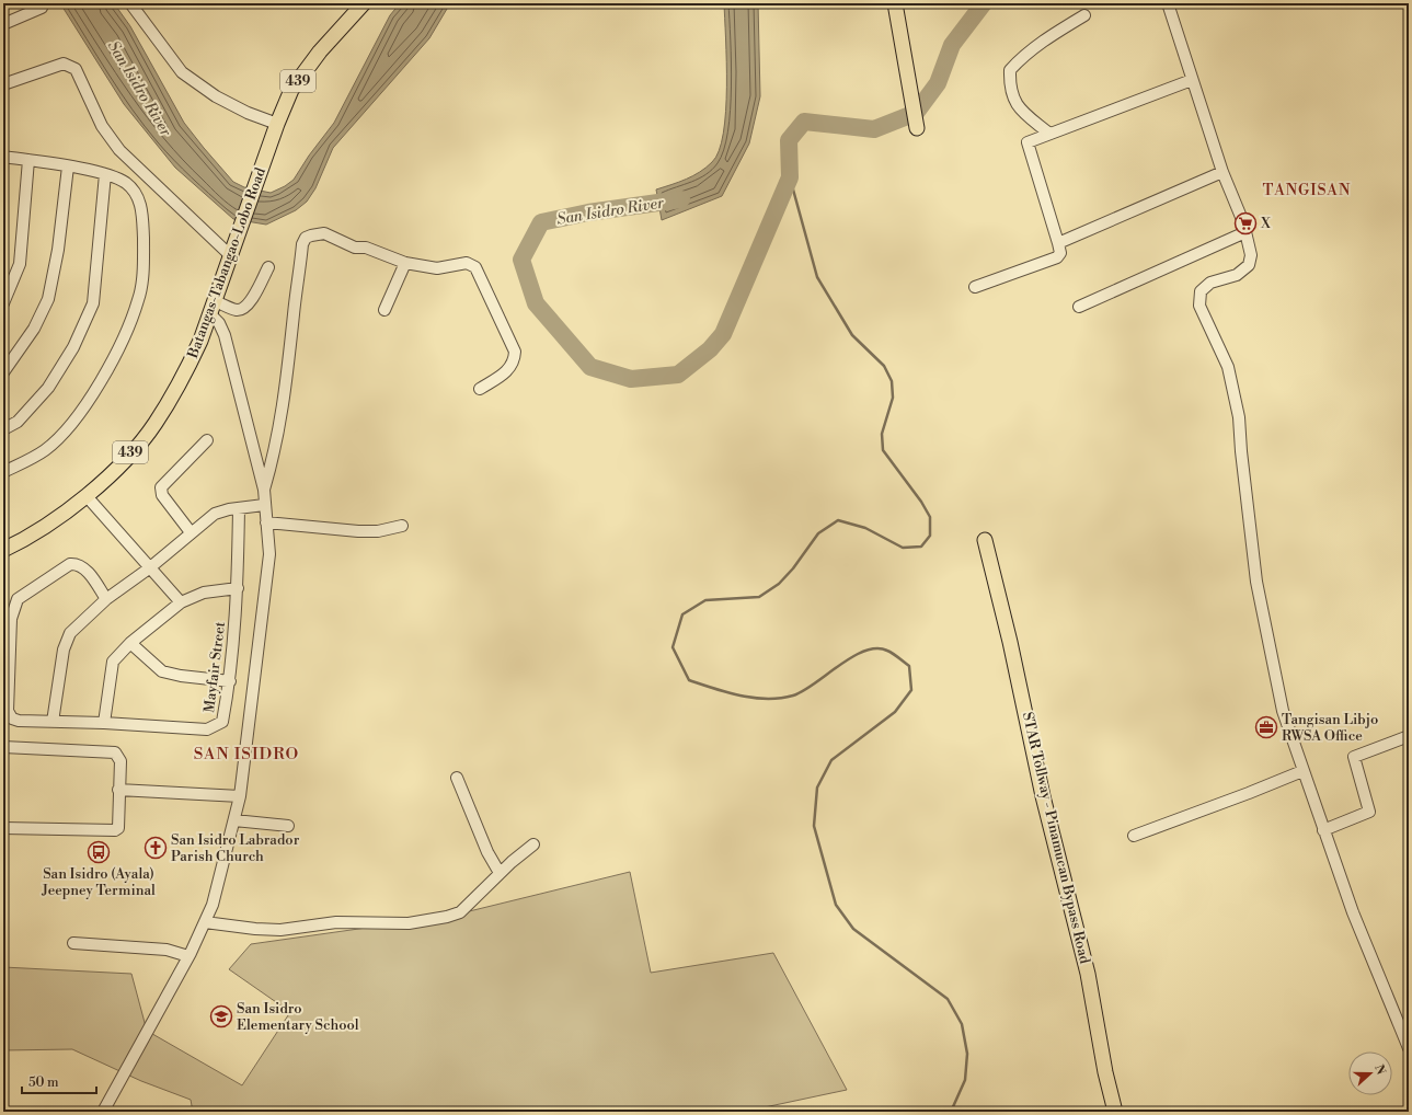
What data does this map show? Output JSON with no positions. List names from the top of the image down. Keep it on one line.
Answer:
{"streets":{"main road":["439","Batangas-Tabangao-Lobo Road","STAR Tollway - Pinamucan Bypass Road"],"street":["Mayfair Street"]},"districts":["TANGISAN","SAN ISIDRO"],"water":["San Isidro River"],"places":{"supermarket":["X"],"office":["Tangisan Libjo RWSA Office"],"church":["San Isidro Labrador Parish Church"],"bus stop":["San Isidro (Ayala) Jeepney Terminal"],"school or university":["San Isidro Elementary School"]},"scale_bar":"50 m","north":"right"}
